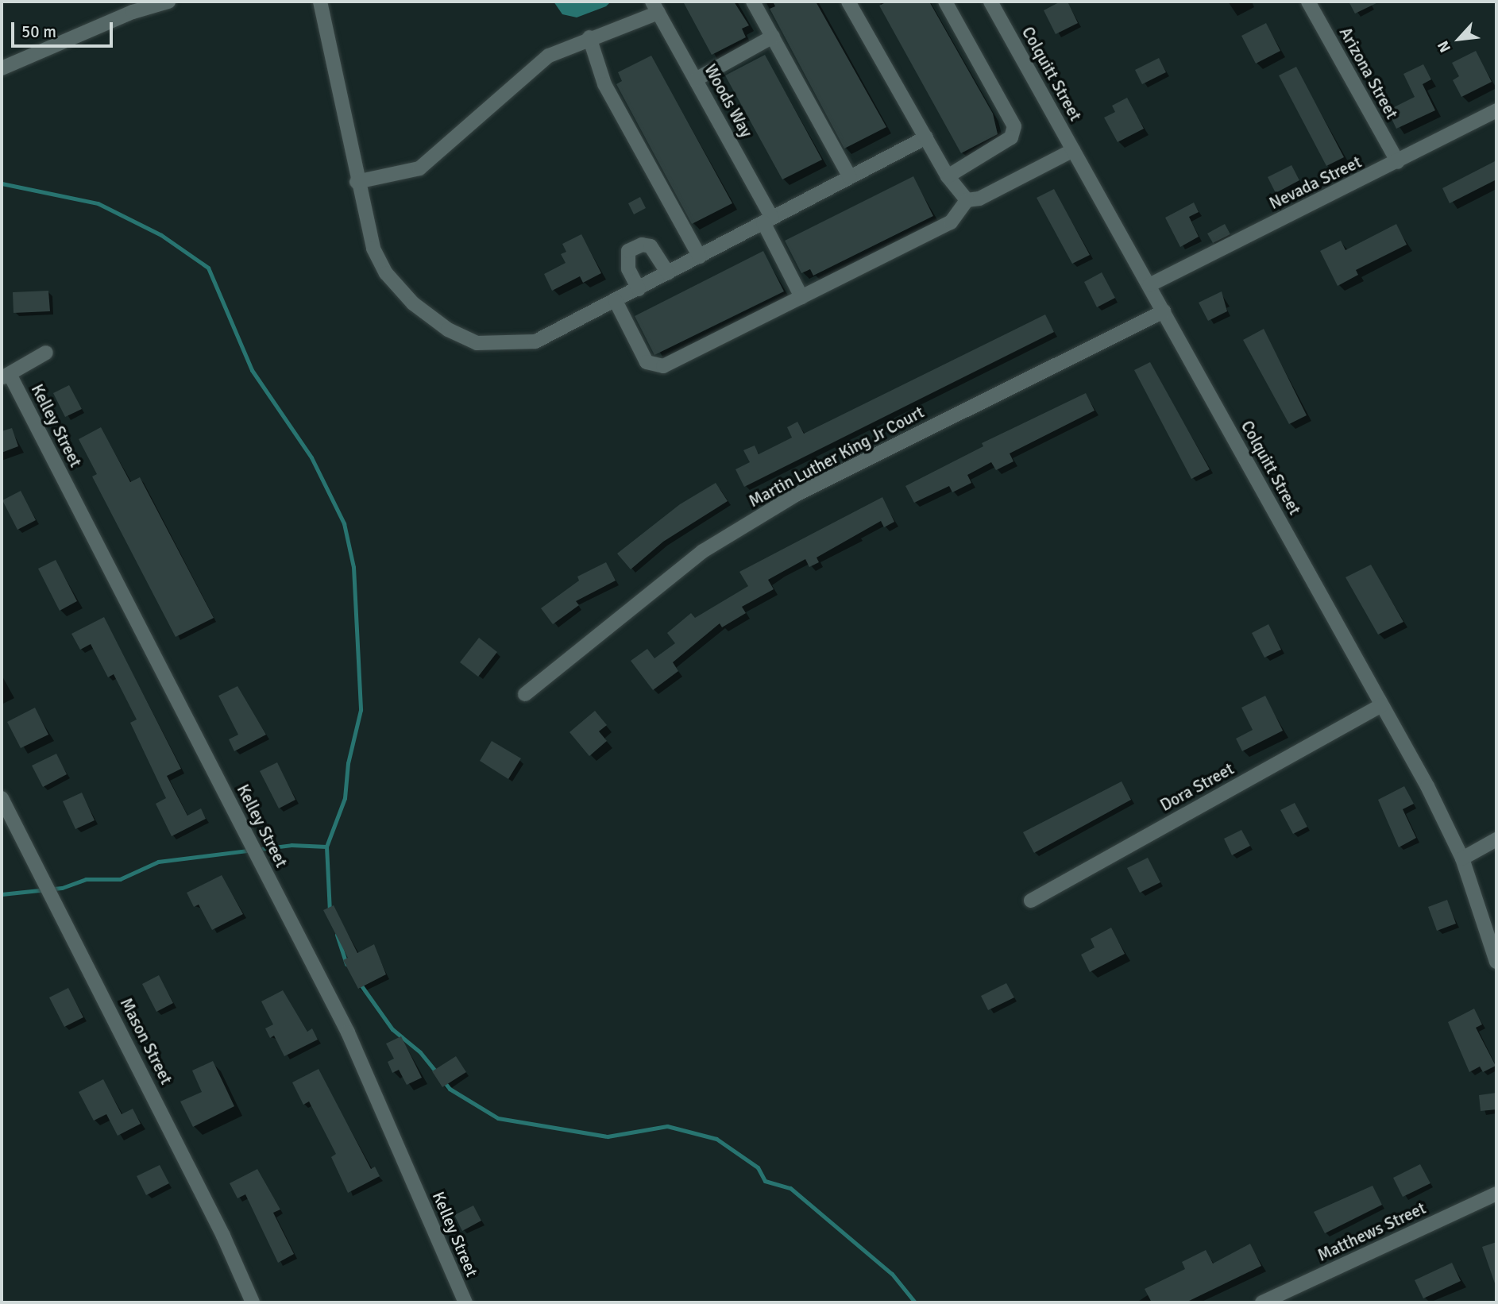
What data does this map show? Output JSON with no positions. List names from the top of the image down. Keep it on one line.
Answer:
{"streets":{"street":["Arizona Street","Colquitt Street","Woods Way","Nevada Street","Kelley Street","Martin Luther King Jr Court","Dora Street","Mason Street","Matthews Street"]},"crossings":[["Arizona Street","Nevada Street"],["Colquitt Street","Nevada Street"],["Colquitt Street","Martin Luther King Jr Court"],["Colquitt Street","Dora Street"]],"scale_bar":"50 m","north":"bottom left"}
